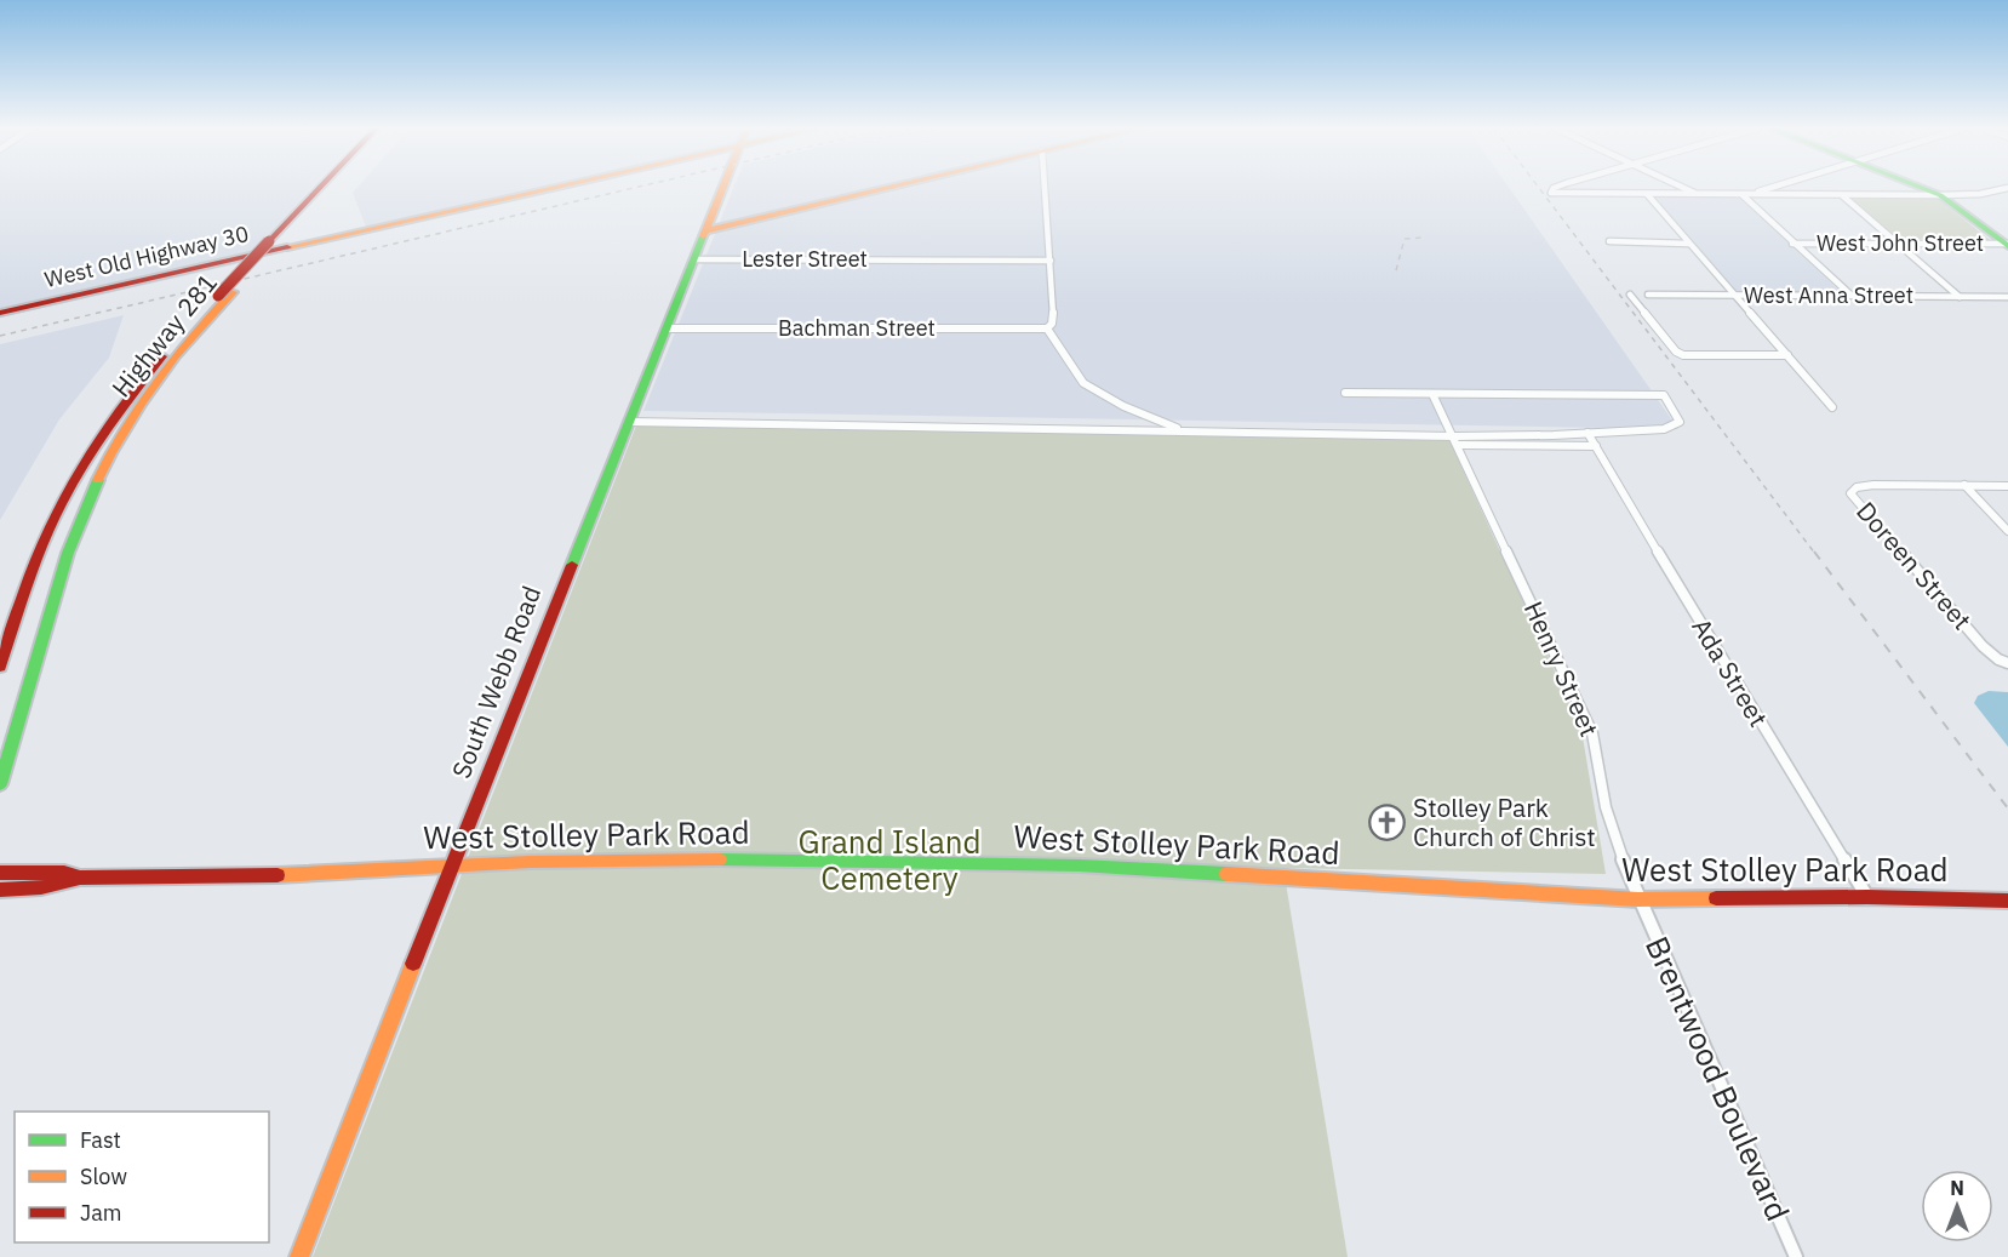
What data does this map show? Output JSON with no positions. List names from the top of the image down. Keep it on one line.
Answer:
{"streets":{"main road":["West Old Highway 30","Highway 281","South Webb Road","West Stolley Park Road"],"street":["West John Street","Lester Street","West Anna Street","Bachman Street","Doreen Street","Henry Street","Ada Street","Brentwood Boulevard"]},"crossings":[["Lester Street","South Webb Road"],["Bachman Street","South Webb Road"],["Henry Street","West Stolley Park Road"],["Henry Street","Brentwood Boulevard"],["Ada Street","West Stolley Park Road"],["South Webb Road","West Stolley Park Road"],["West Stolley Park Road","Brentwood Boulevard"]],"parks":["Grand Island Cemetery"],"places":{"church":["Stolley Park Church of Christ"]},"legend":["Fast","Slow","Jam"],"north":"top"}
